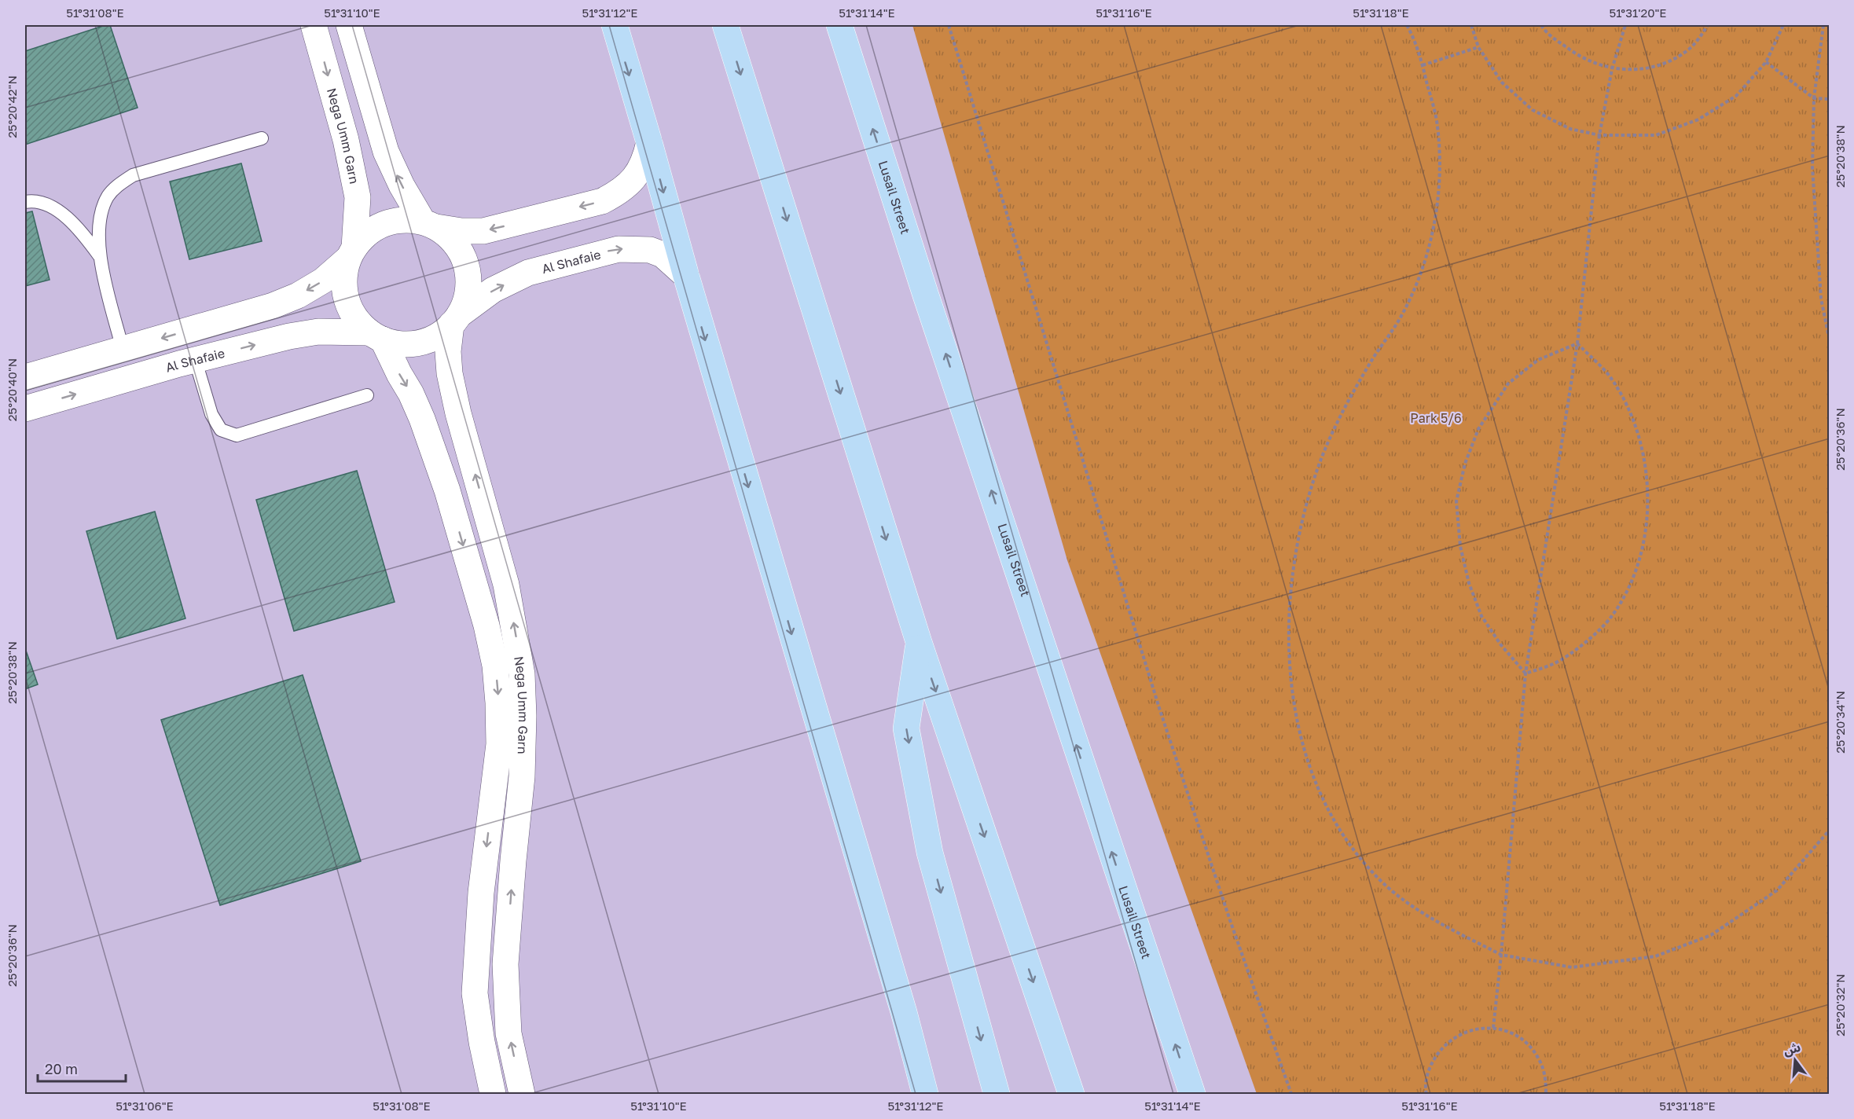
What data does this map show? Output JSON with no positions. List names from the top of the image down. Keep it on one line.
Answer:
{"streets":{"highway":["Lusail Street"],"street":["Nega Umm Garn","Al Shafaie"]},"crossings":[["Nega Umm Garn","Al Shafaie"]],"parks":["Park 5/6"],"scale_bar":"20 m","north":"top","coordinates":["51°31'08\"E","51°31'10\"E","51°31'12\"E","51°31'14\"E","51°31'16\"E","51°31'18\"E","51°31'20\"E","25°20'42\"N","25°20'38\"N","25°20'40\"N","25°20'36\"N","25°20'34\"N","25°20'32\"N","51°31'06\"E"]}
